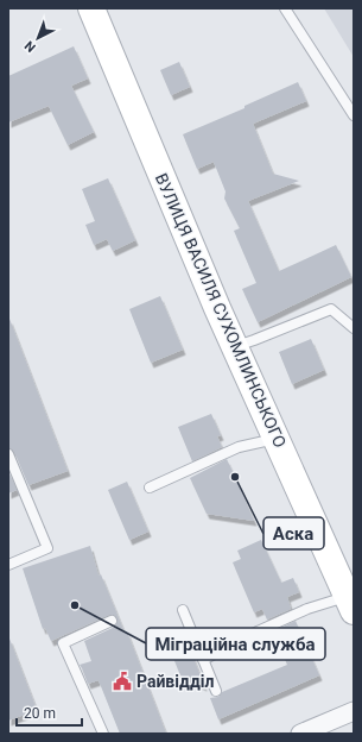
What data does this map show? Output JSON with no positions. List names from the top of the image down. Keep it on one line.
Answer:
{"streets":{"main road":["ВУЛИЦЯ ВАСИЛЯ СУХОМЛИНСЬКОГО"]},"places":{"other":["Аска","Міграційна служба"],"public building":["Райвідділ"]},"scale_bar":"20 m","north":"bottom left"}
